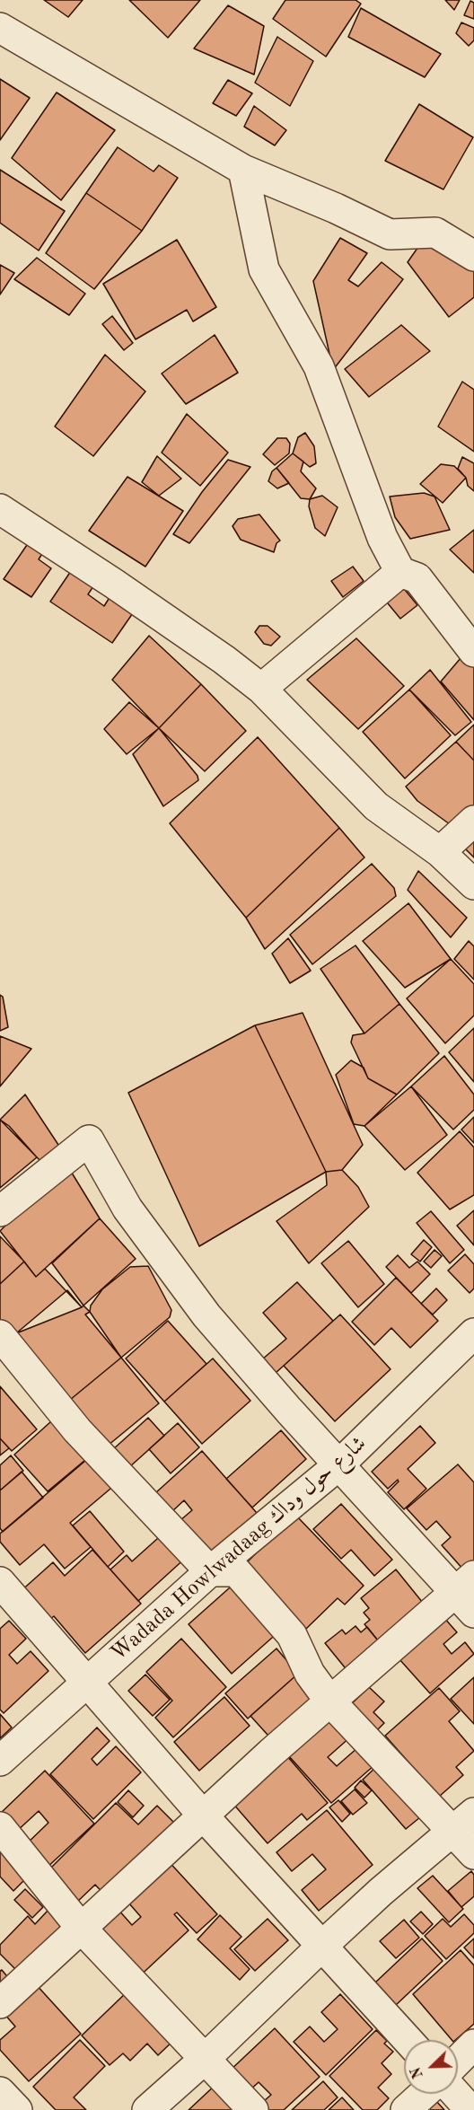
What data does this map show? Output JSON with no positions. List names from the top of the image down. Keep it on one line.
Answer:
{"streets":{"street":["Wadada Howlwadaag شارع حول وداك"]},"north":"bottom left"}
